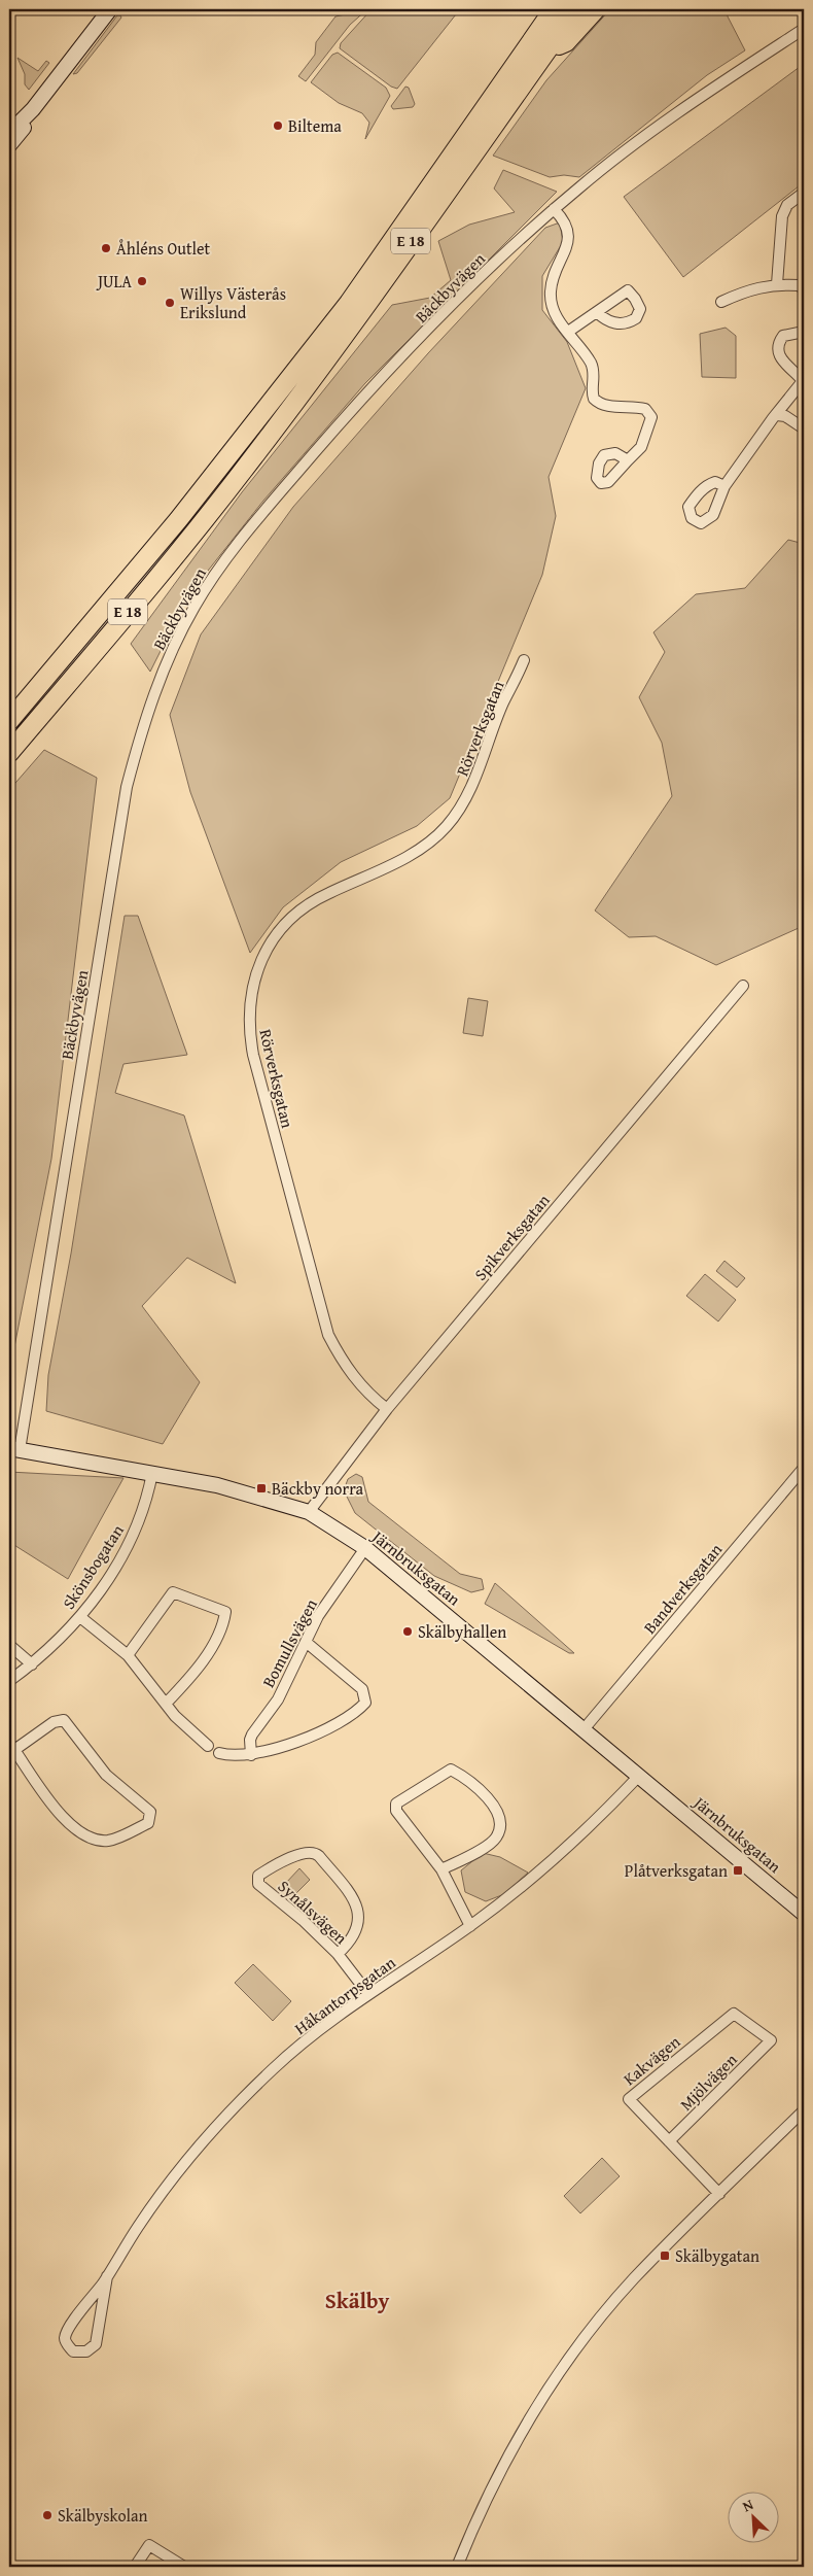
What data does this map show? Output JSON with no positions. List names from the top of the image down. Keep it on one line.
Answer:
{"streets":{"highway":["E 18"],"street":["Bäckbyvägen","Rörverksgatan","Spikverksgatan","Skönsbogatan","Järnbruksgatan","Bandverksgatan","Bomullsvägen","Synålsvägen","Håkantorpsgatan","Kakvägen","Mjölvägen"]},"crossings":[["Bäckbyvägen","Järnbruksgatan"],["Rörverksgatan","Spikverksgatan"],["Spikverksgatan","Järnbruksgatan"],["Skönsbogatan","Järnbruksgatan"],["Järnbruksgatan","Bandverksgatan"],["Järnbruksgatan","Bomullsvägen"],["Järnbruksgatan","Håkantorpsgatan"],["Synålsvägen","Håkantorpsgatan"],["Kakvägen","Mjölvägen"]],"districts":["Skälby"],"places":{"other":["Biltema","Åhléns Outlet","JULA","Willys Västerås Erikslund","Skälbyhallen","Skälbyskolan"],"transit":["Bäckby norra","Plåtverksgatan","Skälbygatan"]},"north":"top left"}
